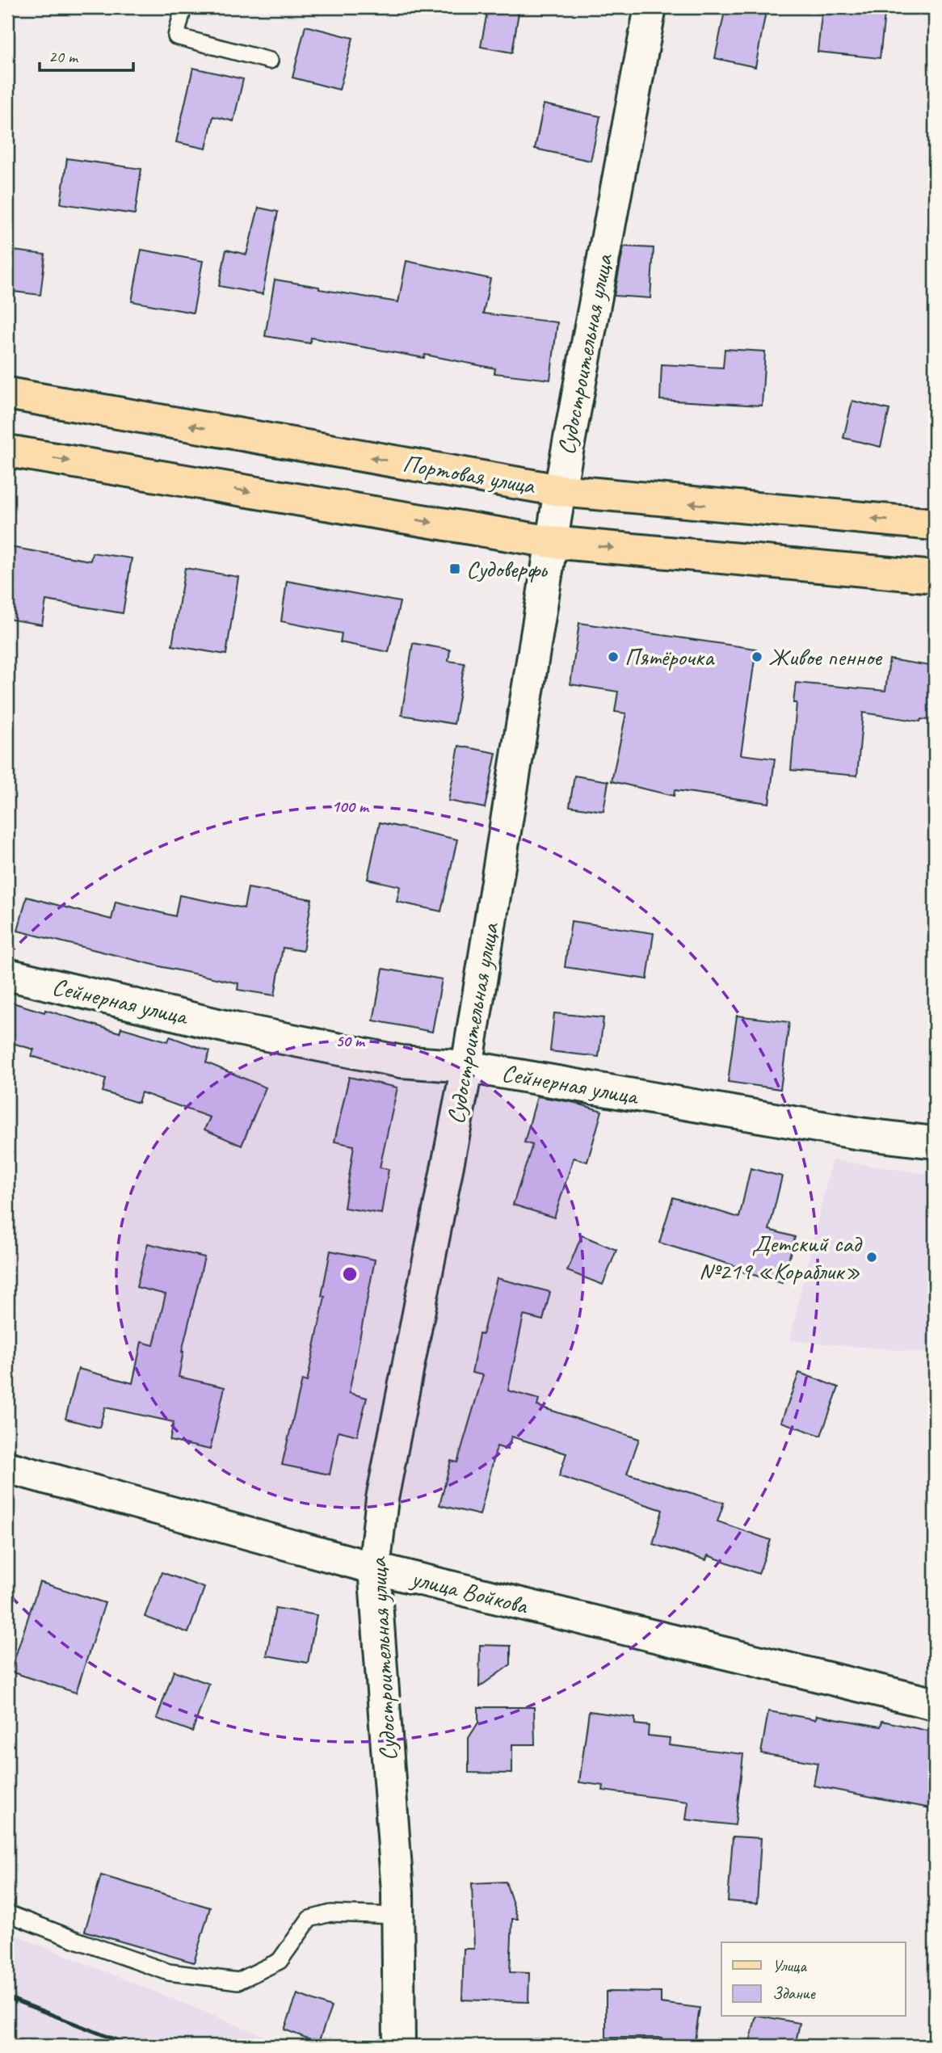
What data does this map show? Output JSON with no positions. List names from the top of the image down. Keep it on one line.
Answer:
{"streets":{"main road":["Портовая улица"],"street":["Судостроительная улица","Сейнерная улица","улица Войкова"]},"crossings":[["Судостроительная улица","Портовая улица"],["Судостроительная улица","Сейнерная улица"],["Судостроительная улица","улица Войкова"]],"places":{"transit":["Судоверфь"],"other":["Пятёрочка","Живое пенное","Детский сад №219 «Кораблик»"]},"legend":["Улица","Здание"],"scale_bar":"20 m","rings":["100 m","50 m"]}
